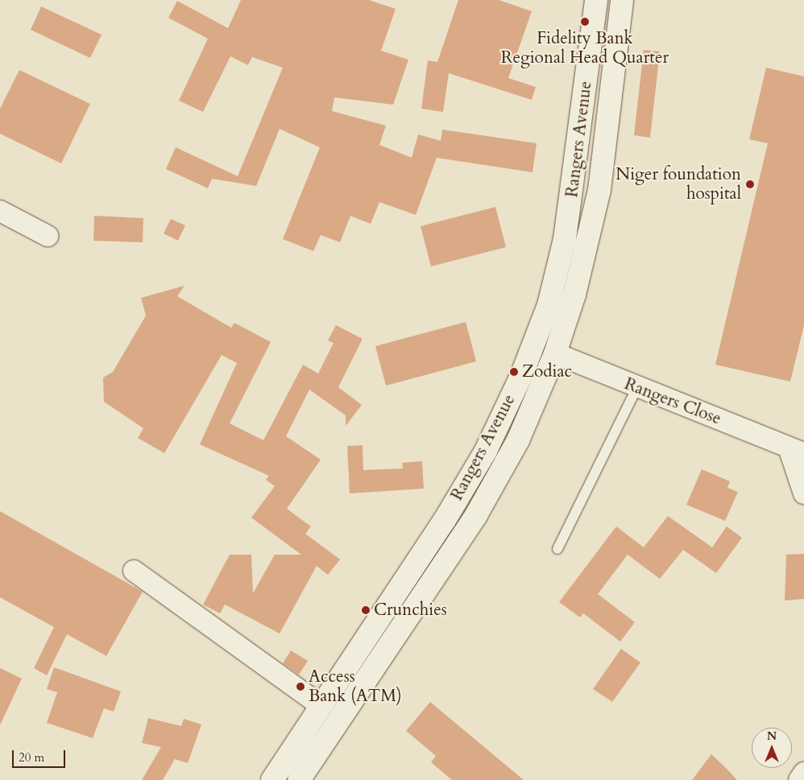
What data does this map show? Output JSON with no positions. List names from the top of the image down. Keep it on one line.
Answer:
{"streets":{"main road":["Rangers Avenue"],"street":["Rangers Close"]},"crossings":[["Rangers Avenue","Rangers Close"]],"places":["Fidelity Bank Regional Head Quarter","Niger foundation hospital","Zodiac","Crunchies","Access Bank (ATM)"],"scale_bar":"20 m","north":"top"}
